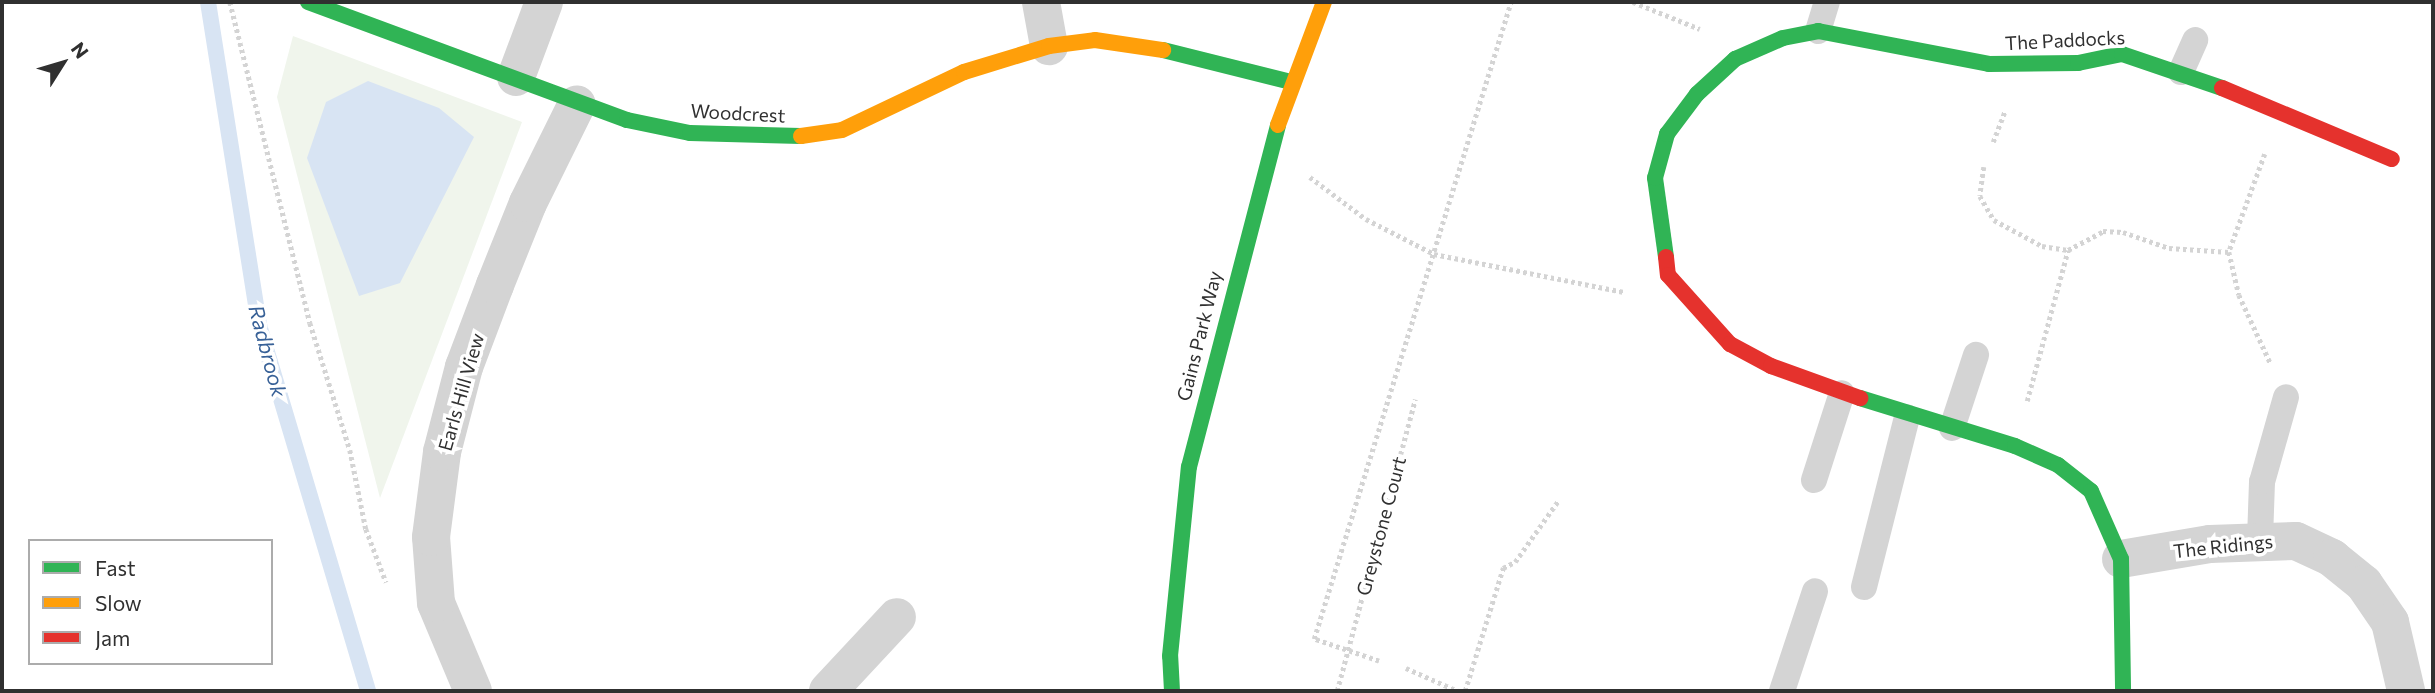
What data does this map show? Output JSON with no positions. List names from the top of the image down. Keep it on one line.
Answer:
{"streets":{"street":["The Paddocks","Woodcrest","Gains Park Way","Earls Hill View","The Ridings"],"path":["Greystone Court"]},"crossings":[["Woodcrest","Gains Park Way"],["Woodcrest","Earls Hill View"]],"water":["Radbrook"],"legend":["Fast","Slow","Jam"],"north":"top right"}
